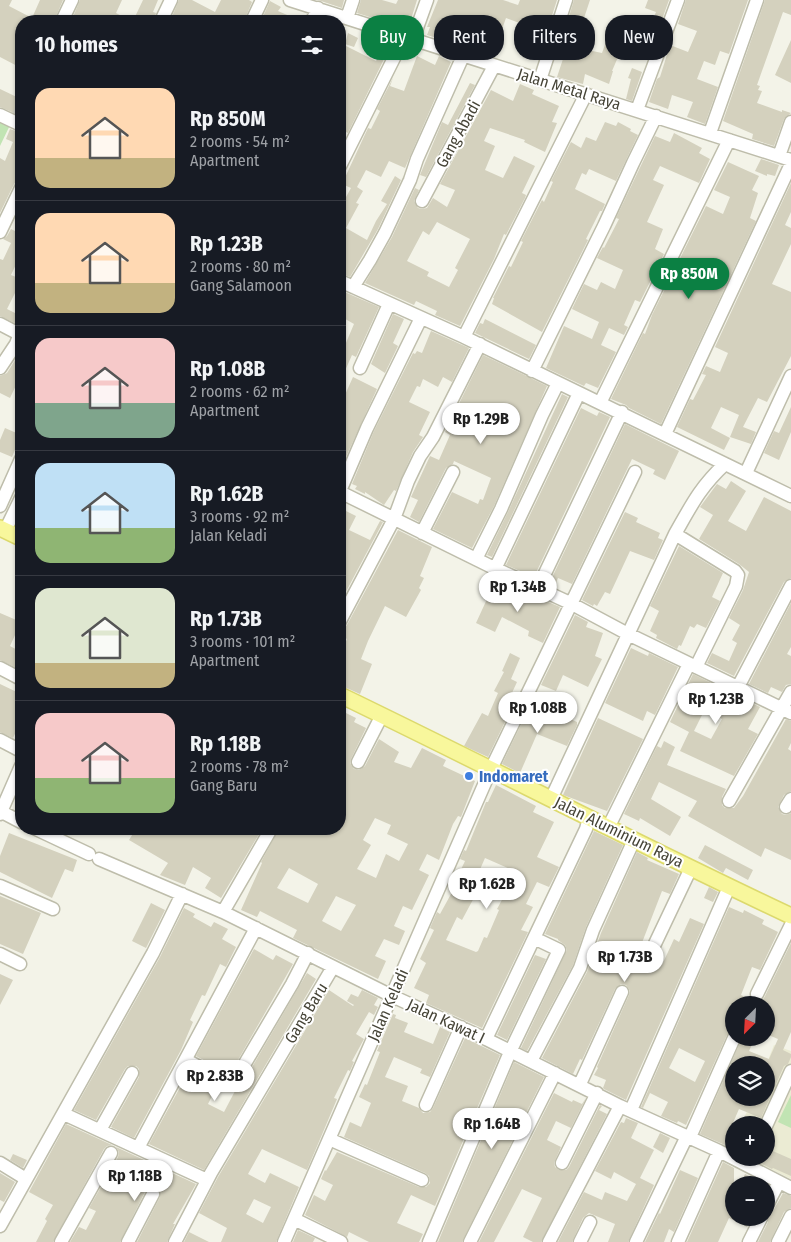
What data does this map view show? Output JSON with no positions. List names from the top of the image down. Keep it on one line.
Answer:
{"streets":{"main road":["Jalan Aluminium Raya"],"street":["Jalan Metal Raya","Gang Abadi","Jalan Keladi","Gang Baru","Jalan Kawat I"]},"crossings":[["Jalan Metal Raya","Gang Abadi"],["Jalan Aluminium Raya","Jalan Keladi"],["Jalan Keladi","Jalan Kawat I"],["Gang Baru","Jalan Kawat I"]],"places":["Indomaret"],"north":"bottom left","page":{"chip":["Buy","Rent","Filters","New"],"heading":"10 homes","list":[{"name":"Rp 850M","note":"2 rooms · 54 m² · Apartment"},{"name":"Rp 1.23B","note":"2 rooms · 80 m² · Gang Salamoon"},{"name":"Rp 1.08B","note":"2 rooms · 62 m² · Apartment"},{"name":"Rp 1.62B","note":"3 rooms · 92 m² · Jalan Keladi"},{"name":"Rp 1.73B","note":"3 rooms · 101 m² · Apartment"},{"name":"Rp 1.18B","note":"2 rooms · 78 m² · Gang Baru"}],"price":["Rp 850M","Rp 1.29B","Rp 1.34B","Rp 1.23B","Rp 1.08B","Rp 1.62B","Rp 1.73B","Rp 2.83B","Rp 1.64B","Rp 1.18B"],"map_buttons":["+","−"]}}
